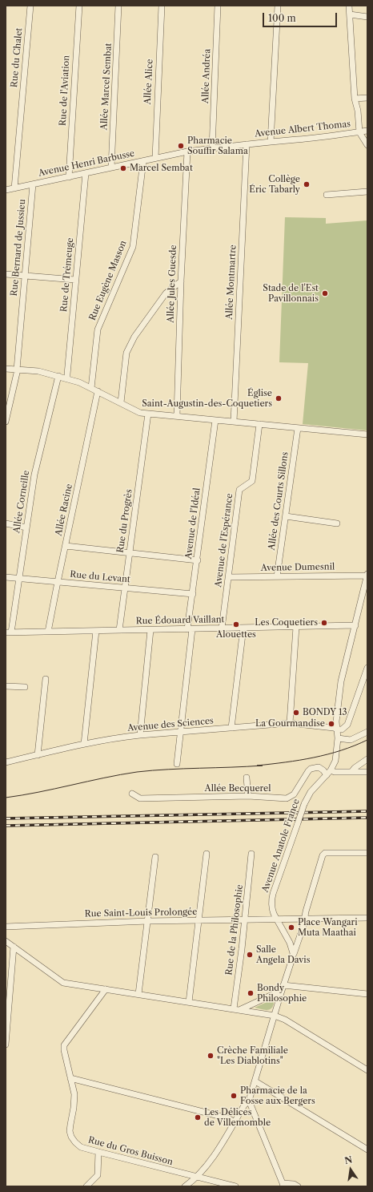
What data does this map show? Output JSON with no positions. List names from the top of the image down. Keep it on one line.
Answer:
{"streets":{"street":["Rue du Chalet","Allée Andréa","Allée Alice","Allée Marcel Sembat","Rue de l'Aviation","Avenue Albert Thomas","Avenue Henri Barbusse","Rue Bernard de Jussieu","Rue de Trémeuge","Rue Eugène Masson","Allée Montmartre","Allée Jules Guesde","Allée des Courts Sillons","Allée Corneille","Allée Racine","Rue du Progrès","Avenue de l'Idéal","Avenue de l'Espérance","Avenue Dumesnil","Rue du Levant","Rue Édouard Vaillant","Avenue des Sciences","Allée Becquerel","Avenue Anatole France","Rue Saint-Louis Prolongée","Rue de la Philosophie","Rue du Gros Buisson"]},"crossings":[["Rue du Chalet","Avenue Henri Barbusse"],["Allée Andréa","Avenue Albert Thomas"],["Allée Andréa","Avenue Henri Barbusse"],["Allée Alice","Avenue Henri Barbusse"],["Allée Marcel Sembat","Avenue Henri Barbusse"],["Rue de l'Aviation","Avenue Henri Barbusse"],["Avenue Albert Thomas","Avenue Henri Barbusse"],["Avenue Albert Thomas","Allée Montmartre"],["Avenue Henri Barbusse","Rue Bernard de Jussieu"],["Avenue Henri Barbusse","Rue de Trémeuge"],["Avenue Henri Barbusse","Rue Eugène Masson"],["Avenue Henri Barbusse","Allée Jules Guesde"],["Allée des Courts Sillons","Avenue Dumesnil"],["Allée Corneille","Rue du Levant"],["Allée Corneille","Rue Édouard Vaillant"],["Allée Racine","Rue du Levant"],["Allée Racine","Rue Édouard Vaillant"],["Rue du Progrès","Rue du Levant"],["Rue du Progrès","Rue Édouard Vaillant"],["Avenue de l'Idéal","Rue du Levant"],["Avenue de l'Idéal","Rue Édouard Vaillant"],["Avenue de l'Idéal","Avenue des Sciences"],["Avenue de l'Espérance","Avenue Dumesnil"],["Avenue de l'Espérance","Rue Édouard Vaillant"],["Avenue Dumesnil","Avenue Anatole France"],["Rue Édouard Vaillant","Avenue Anatole France"],["Avenue des Sciences","Avenue Anatole France"],["Allée Becquerel","Avenue Anatole France"],["Avenue Anatole France","Rue Saint-Louis Prolongée"],["Avenue Anatole France","Rue du Gros Buisson"],["Rue Saint-Louis Prolongée","Rue de la Philosophie"]],"places":["Pharmacie Souffir Salama","Marcel Sembat","Collège Éric Tabarly","Stade de l'Est Pavillonnais","Église Saint-Augustin-des-Coquetiers","Les Coquetiers","Alouettes","BONDY 13","La Gourmandise","Place Wangari Muta Maathai","Salle Angela Davis","Bondy Philosophie","Crèche Familiale \"Les Diablotins\"","Pharmacie de la Fosse aux Bergers","Les Délices de Villemomble"],"scale_bar":"100 m","north":"top"}
